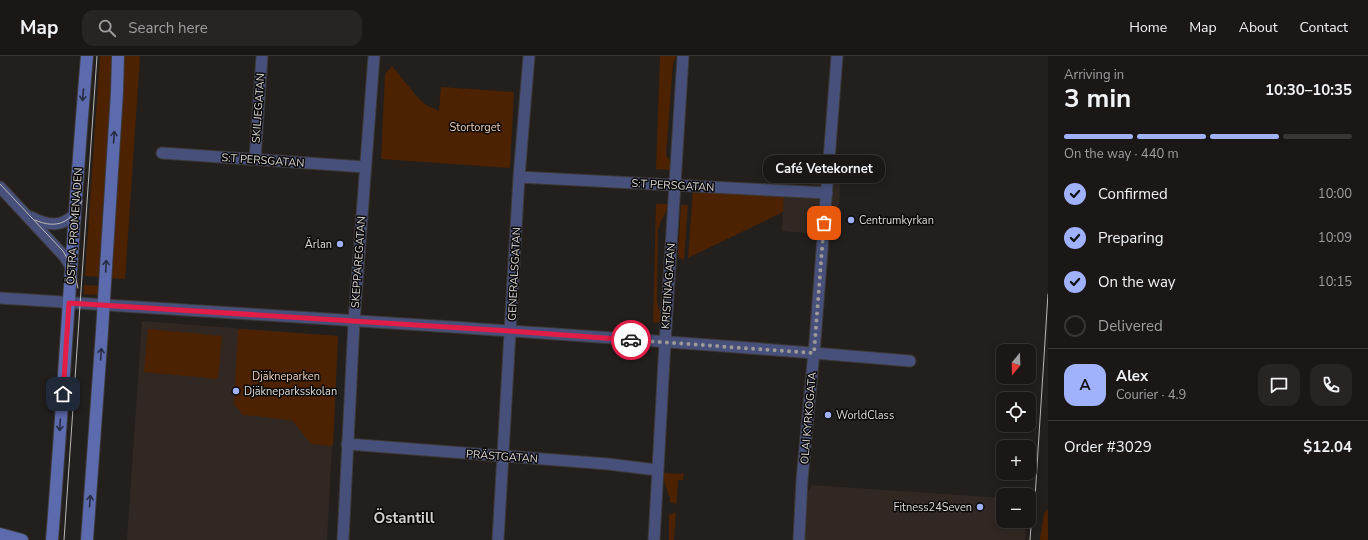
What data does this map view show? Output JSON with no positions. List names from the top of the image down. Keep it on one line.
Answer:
{"streets":{"main road":["ÖSTRA PROMENADEN"],"street":["SKILJEGATAN","S:T PERSGATAN","SKEPPAREGATAN","GENERALSGATAN","KRISTINAGATAN","OLAI KYRKOGATA","PRÄSTGATAN"]},"crossings":[["SKILJEGATAN","S:T PERSGATAN"],["S:T PERSGATAN","SKEPPAREGATAN"],["S:T PERSGATAN","GENERALSGATAN"],["S:T PERSGATAN","KRISTINAGATAN"],["S:T PERSGATAN","OLAI KYRKOGATA"],["SKEPPAREGATAN","PRÄSTGATAN"],["GENERALSGATAN","PRÄSTGATAN"],["KRISTINAGATAN","PRÄSTGATAN"]],"districts":["Östantill"],"parks":["Stortorget","Djäkneparken"],"places":["Centrumkyrkan","Café Vetekornet","Ärlan","Djäkneparksskolan","WorldClass","Fitness24Seven"],"north":"bottom","page":{"header":"Map","search":"Search here","nav":["Home","Map","About","Contact"],"heading":["3 min","Arriving in","10:30–10:35"],"panel":["Alex","Courier · 4.9","Order #3029","$12.04"],"bar":"On the way · 440 m","bubble":"Café Vetekornet","list":[["Confirmed","10:00"],["Preparing","10:09"],["On the way","10:15"],"Delivered"],"map_buttons":["+","−"],"round":"A"}}
